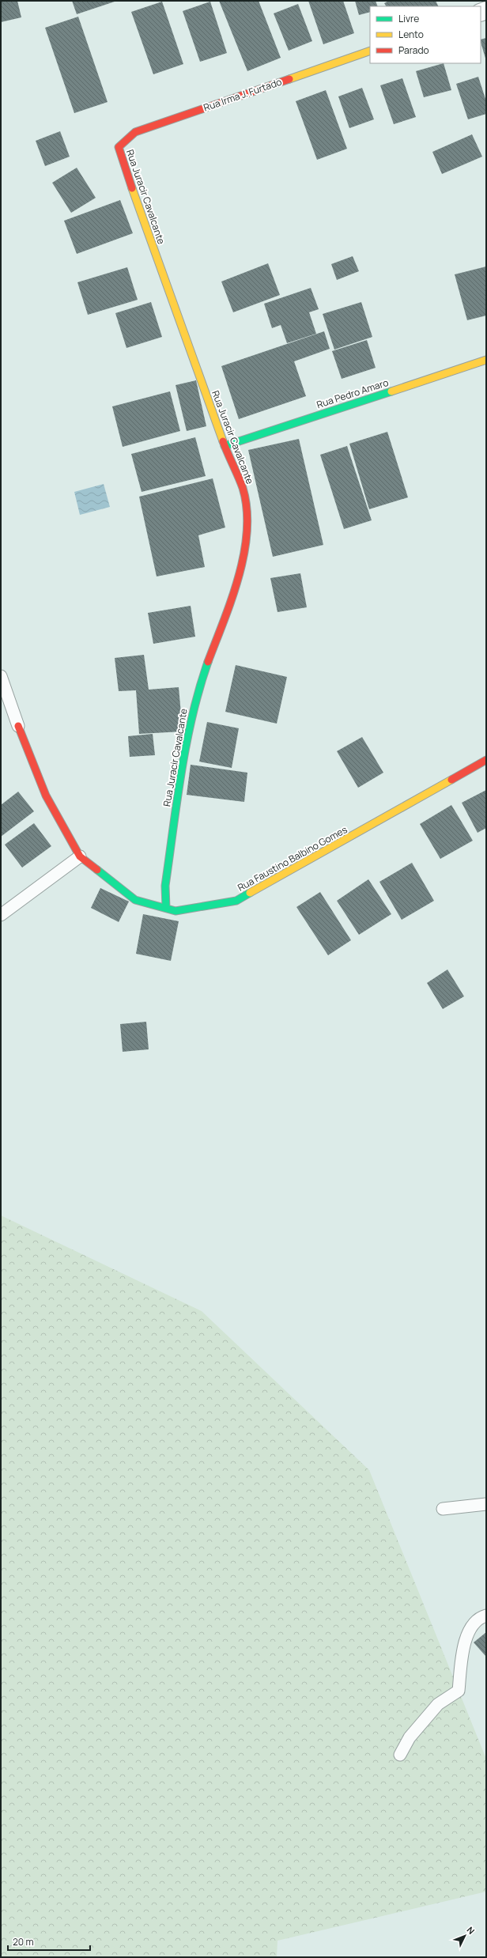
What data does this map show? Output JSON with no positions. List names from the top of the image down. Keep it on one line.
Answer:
{"streets":{"street":["Rua Irma J. Furtado","Rua Juracir Cavalcante","Rua Pedro Amaro","Rua Faustino Balbino Gomes"]},"crossings":[["Rua Irma J. Furtado","Rua Juracir Cavalcante"],["Rua Juracir Cavalcante","Rua Pedro Amaro"],["Rua Juracir Cavalcante","Rua Faustino Balbino Gomes"]],"legend":["Livre","Lento","Parado"],"scale_bar":"20 m","north":"top right"}
